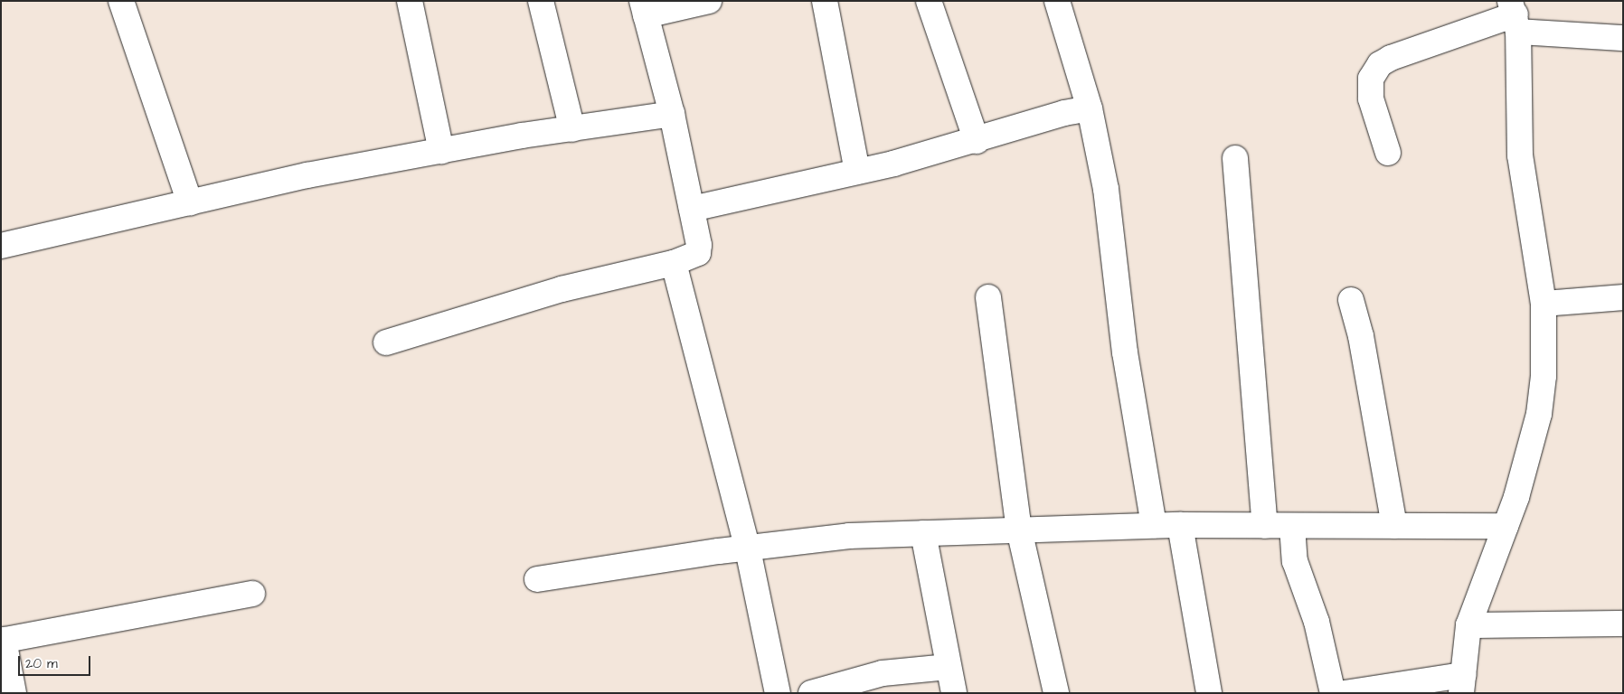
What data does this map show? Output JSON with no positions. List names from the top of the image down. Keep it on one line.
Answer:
{"scale_bar":"20 m"}
